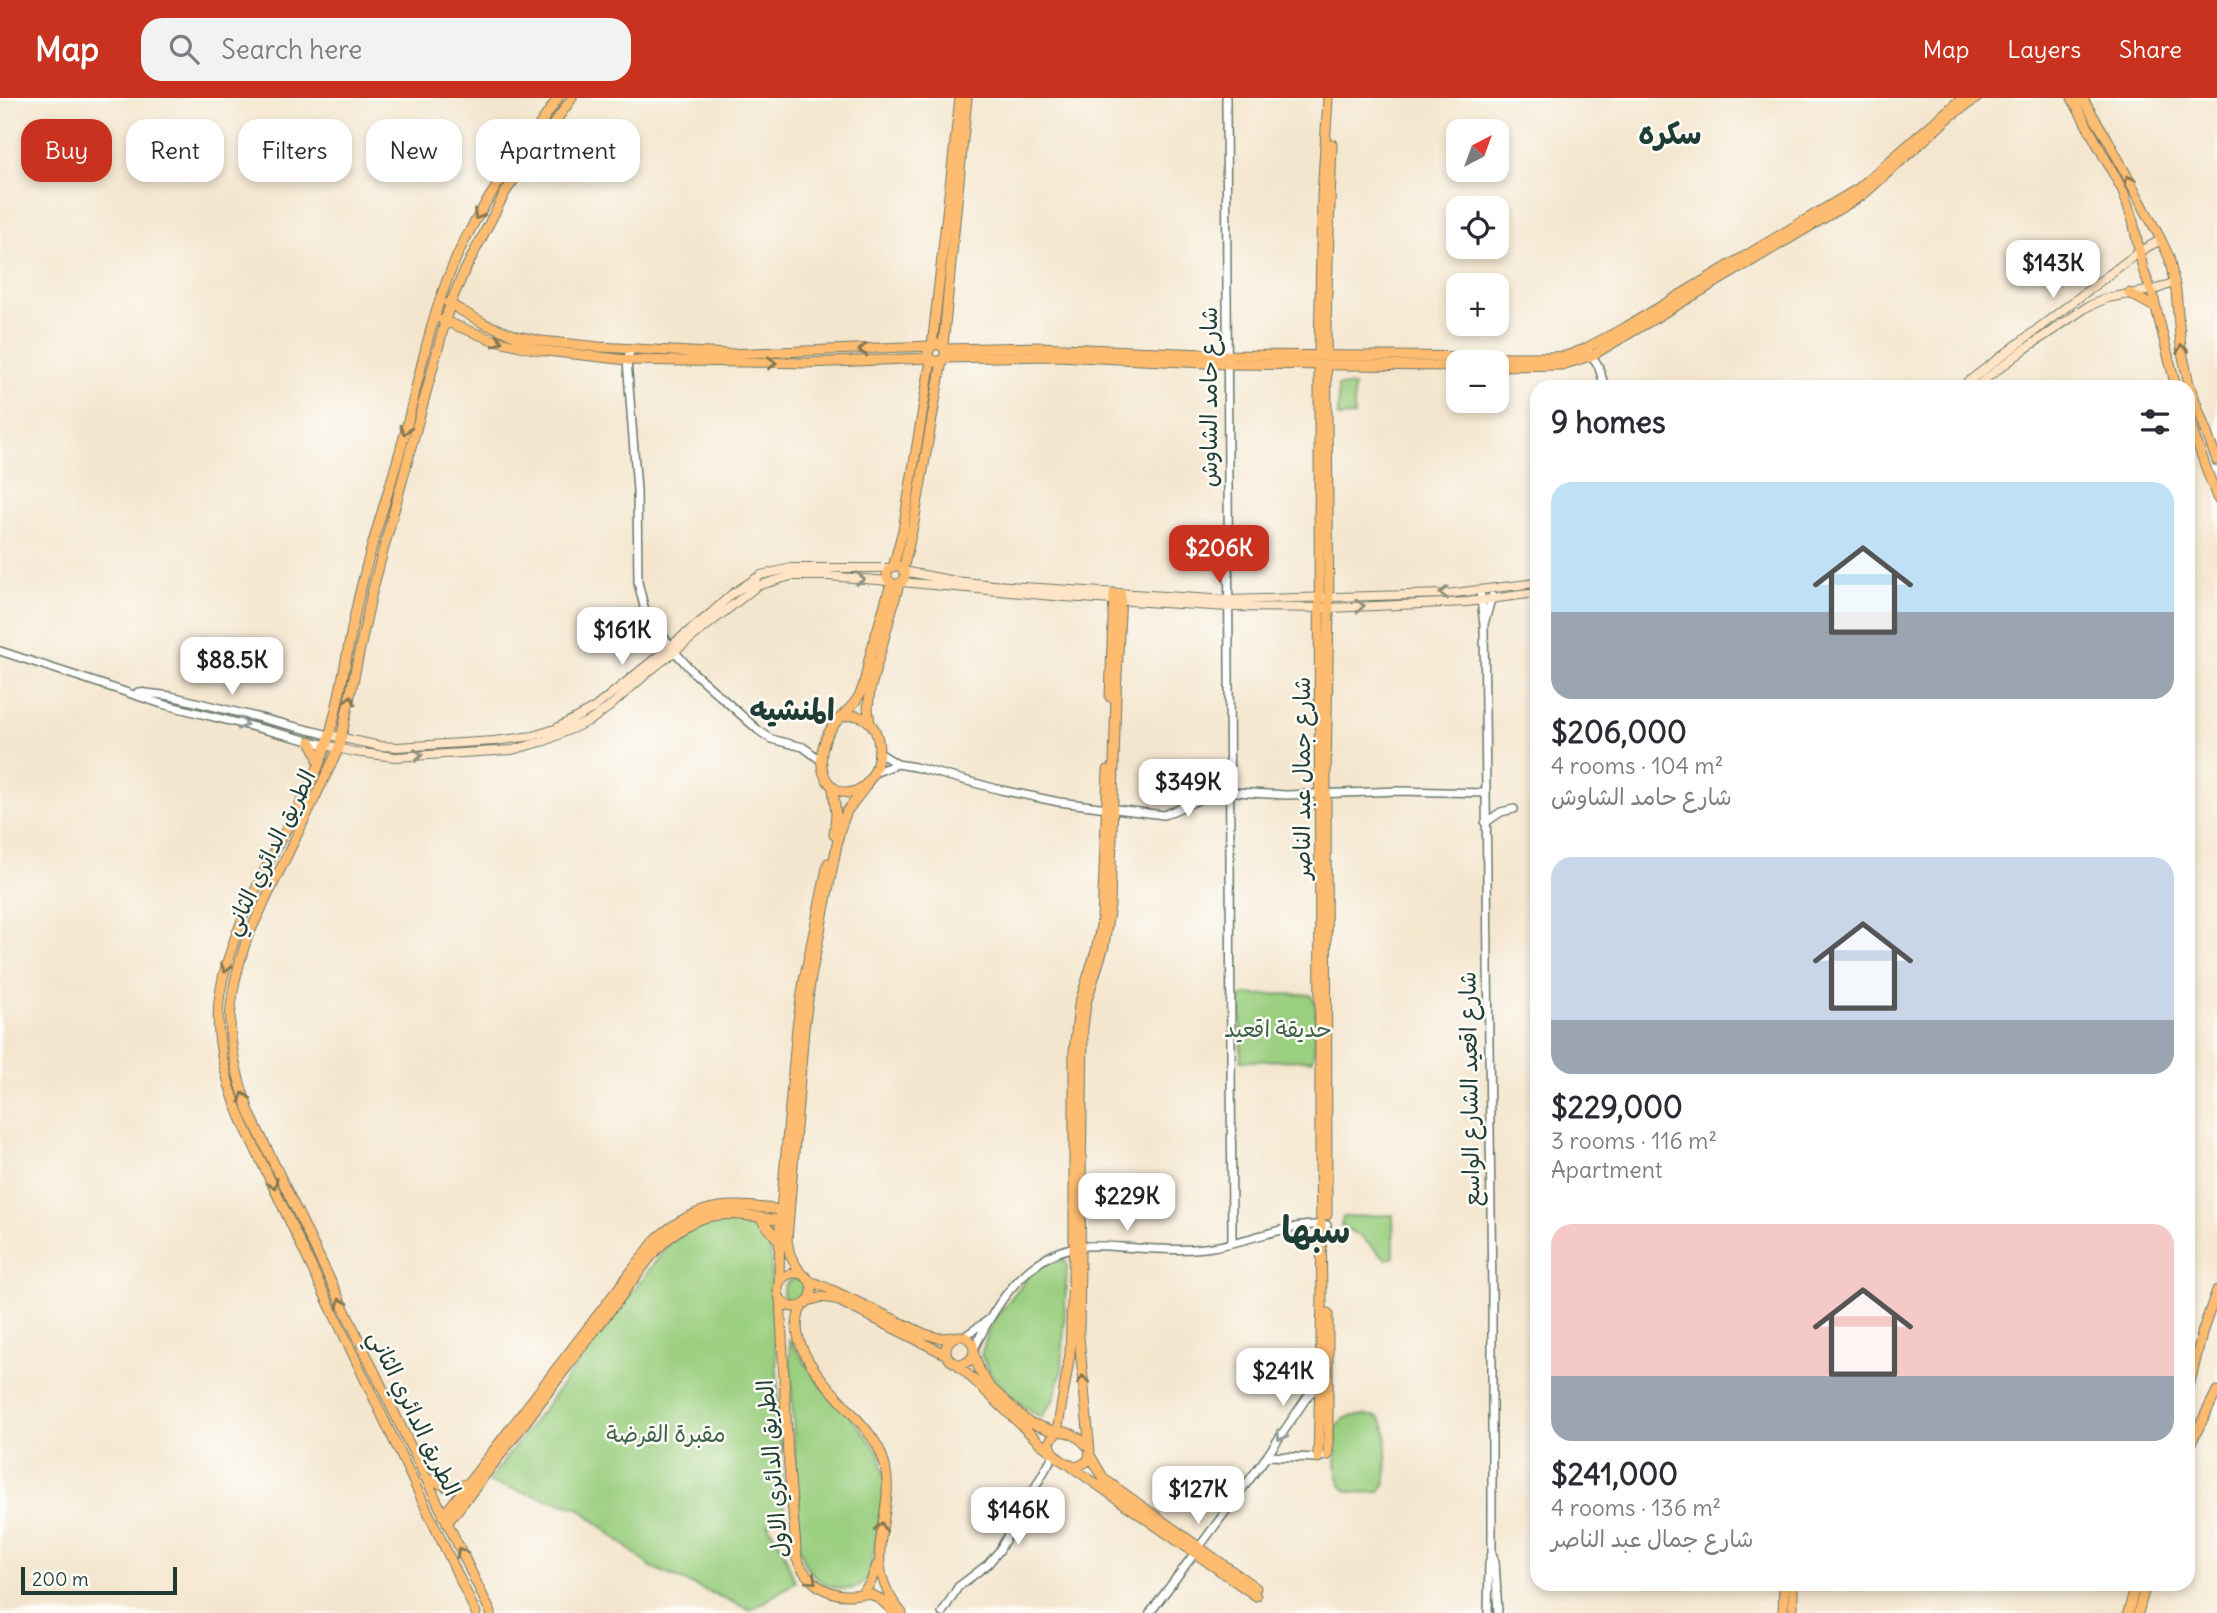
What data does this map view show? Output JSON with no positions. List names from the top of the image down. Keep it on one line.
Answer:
{"streets":{"main road":["شارع جمال عبد الناصر","الطريق الدائري الثاني","الطريق الدائري الاول"],"street":["شارع حامد الشاوش","شارع اقعيد الشارع الواسع"]},"districts":["سكره","المنشيه","سبها"],"parks":["حديقة اقعيد","مقبرة القرضة"],"scale_bar":"200 m","north":"top right","page":{"header":"Map","search":"Search here","nav":["Map","Layers","Share"],"map_buttons":["+","−"],"chip":["Buy","Rent","Filters","New","Apartment"],"price":["$143K","$206K","$161K","$88.5K","$349K","$229K","$241K","$127K","$146K"],"heading":"9 homes","list":[{"name":"$206,000","note":"4 rooms · 104 m² · شارع حامد الشاوش"},{"name":"$229,000","note":"3 rooms · 116 m² · Apartment"},{"name":"$241,000","note":"4 rooms · 136 m² · شارع جمال عبد الناصر"}],"scale":"200 m"}}
